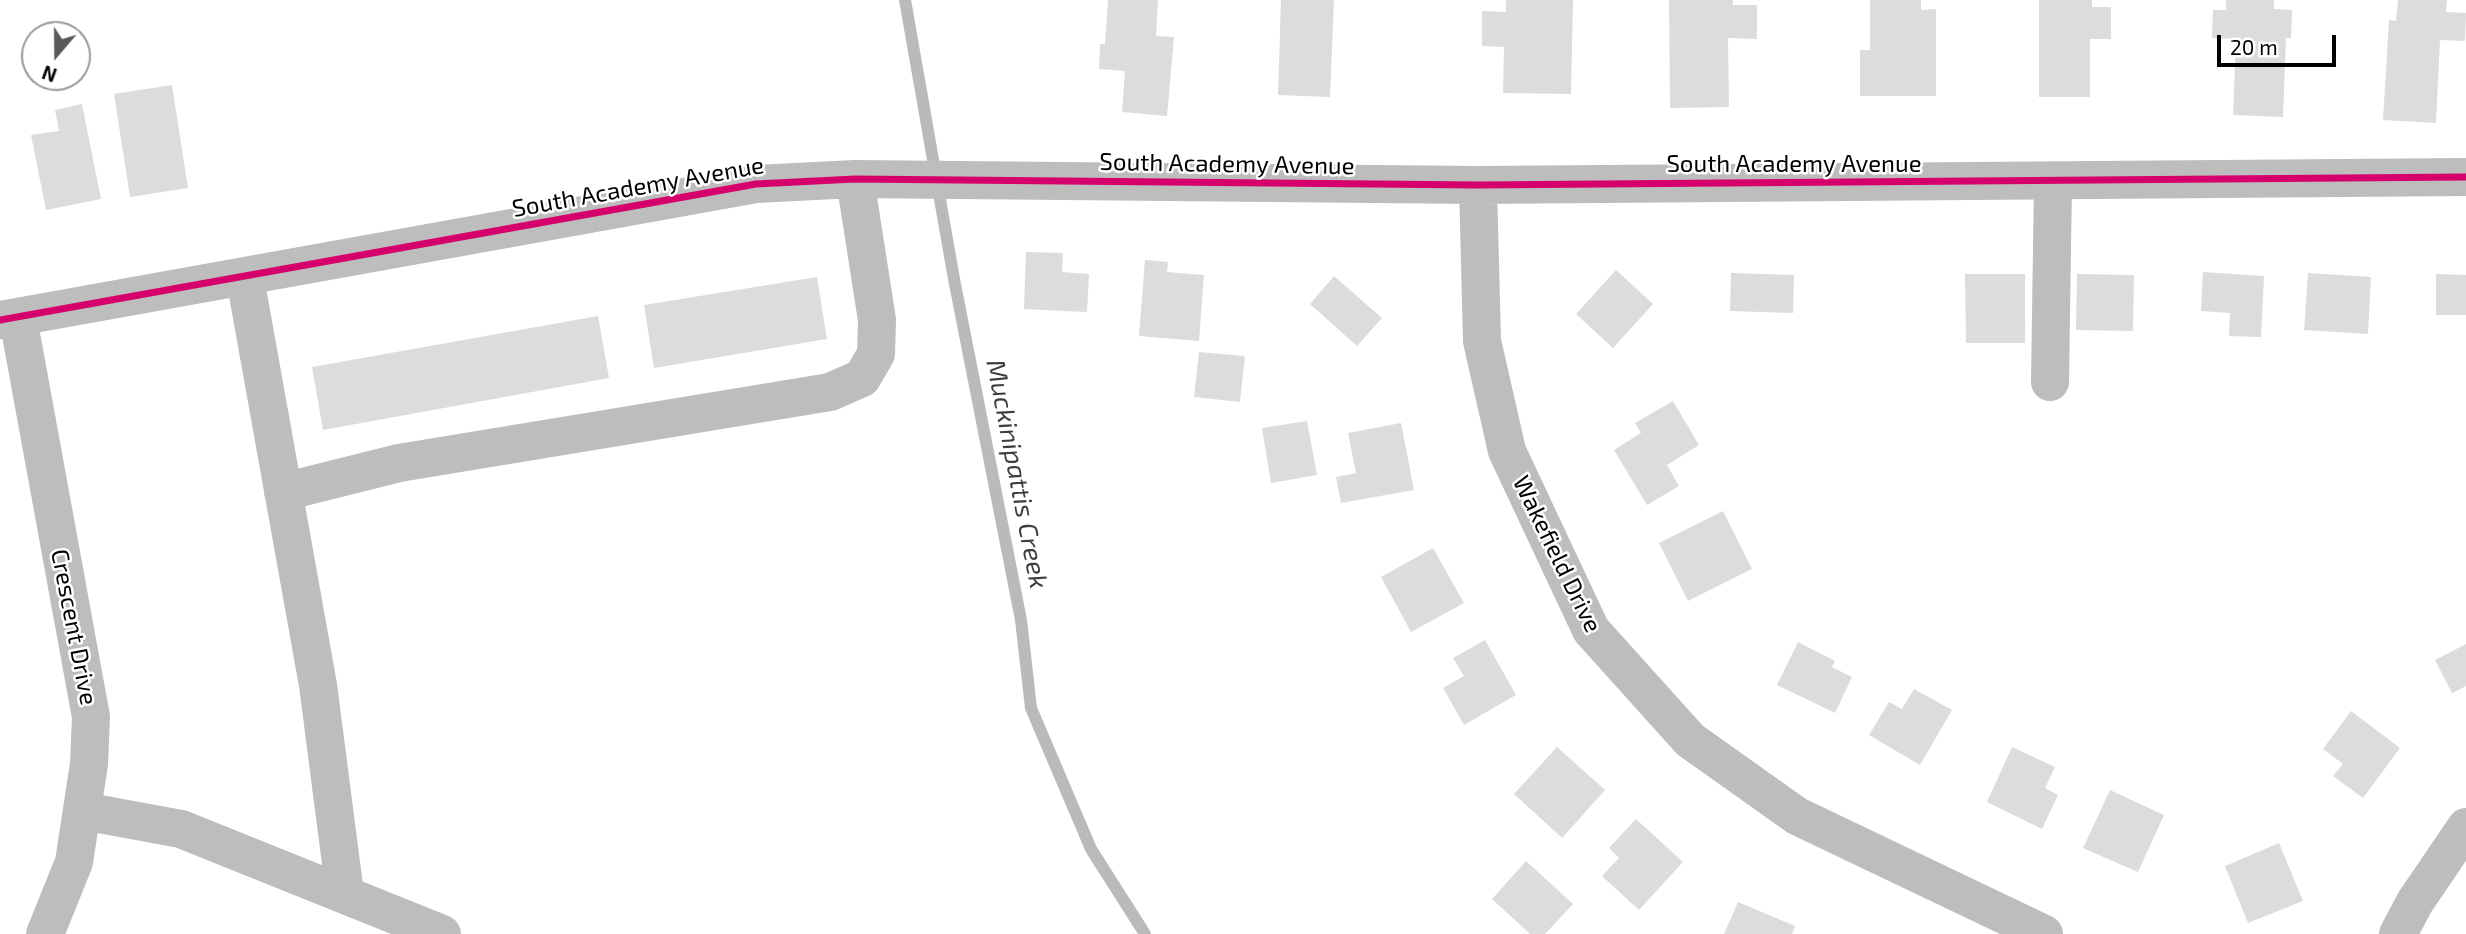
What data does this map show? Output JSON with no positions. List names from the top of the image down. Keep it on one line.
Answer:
{"streets":{"street":["South Academy Avenue","Wakefield Drive","Crescent Drive"]},"crossings":[["South Academy Avenue","Wakefield Drive"],["South Academy Avenue","Crescent Drive"]],"water":["Muckinipattis Creek"],"scale_bar":"20 m","north":"bottom"}
